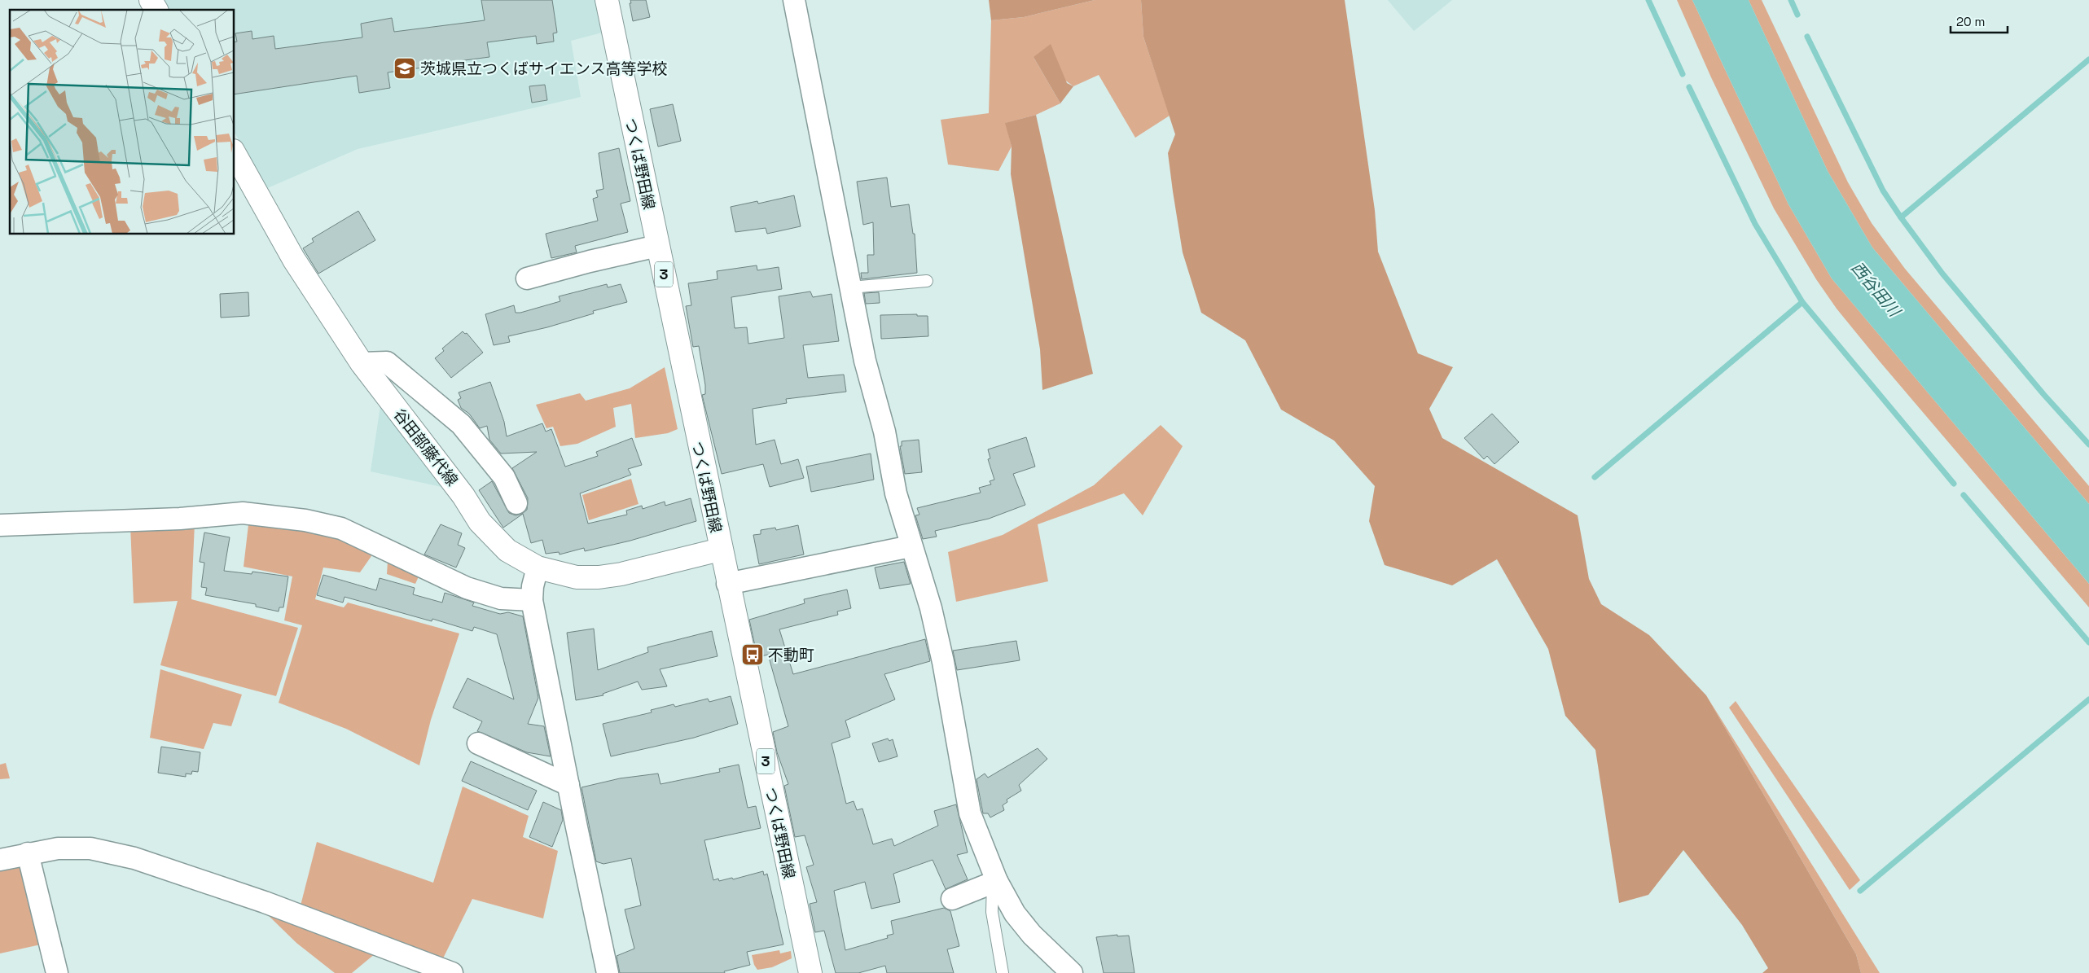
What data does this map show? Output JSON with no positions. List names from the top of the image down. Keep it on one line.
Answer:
{"streets":{"main road":["つくば野田線","3","谷田部藤代線"]},"crossings":[["つくば野田線","谷田部藤代線"]],"water":["西谷田川"],"places":{"school or university":["茨城県立つくばサイエンス高等学校"],"bus stop":["不動町"]},"scale_bar":"20 m"}
